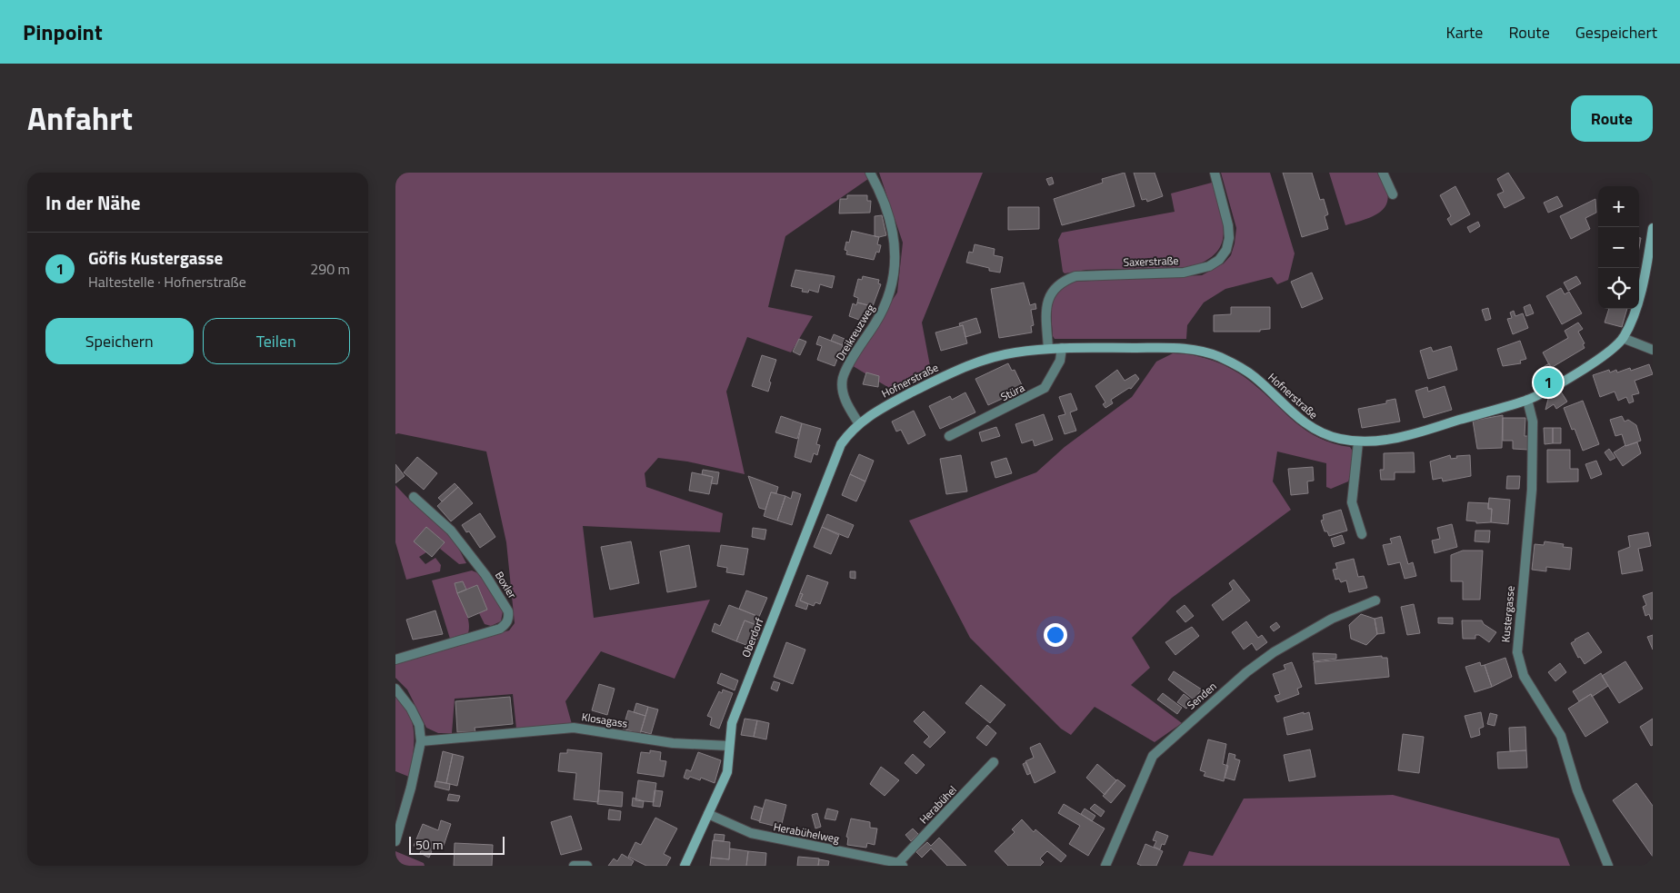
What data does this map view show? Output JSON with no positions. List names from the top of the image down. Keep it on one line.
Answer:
{"streets":{"main road":["Hofnerstraße","Oberdorf"],"street":["Saxerstraße","Dreikreuzweg","Stüra","Boxler","Kustergasse","Senden","Klosagass","Herabühel","Herabühelweg"]},"crossings":[["Saxerstraße","Hofnerstraße"],["Dreikreuzweg","Hofnerstraße"],["Dreikreuzweg","Oberdorf"],["Hofnerstraße","Stüra"],["Hofnerstraße","Kustergasse"],["Hofnerstraße","Oberdorf"],["Oberdorf","Klosagass"],["Oberdorf","Herabühelweg"],["Herabühel","Herabühelweg"]],"scale_bar":"50 m","page":{"header":"Pinpoint","nav":["Karte","Route","Gespeichert"],"title":"Anfahrt","buttons":["Route",["Speichern","Teilen"]],"heading":"In der Nähe","map_buttons":["+","−"],"list":[{"mark":"1","name":"Göfis Kustergasse","note":"Haltestelle · Hofnerstraße","value":"290 m"}],"pins":"1","scale":"50 m"}}
